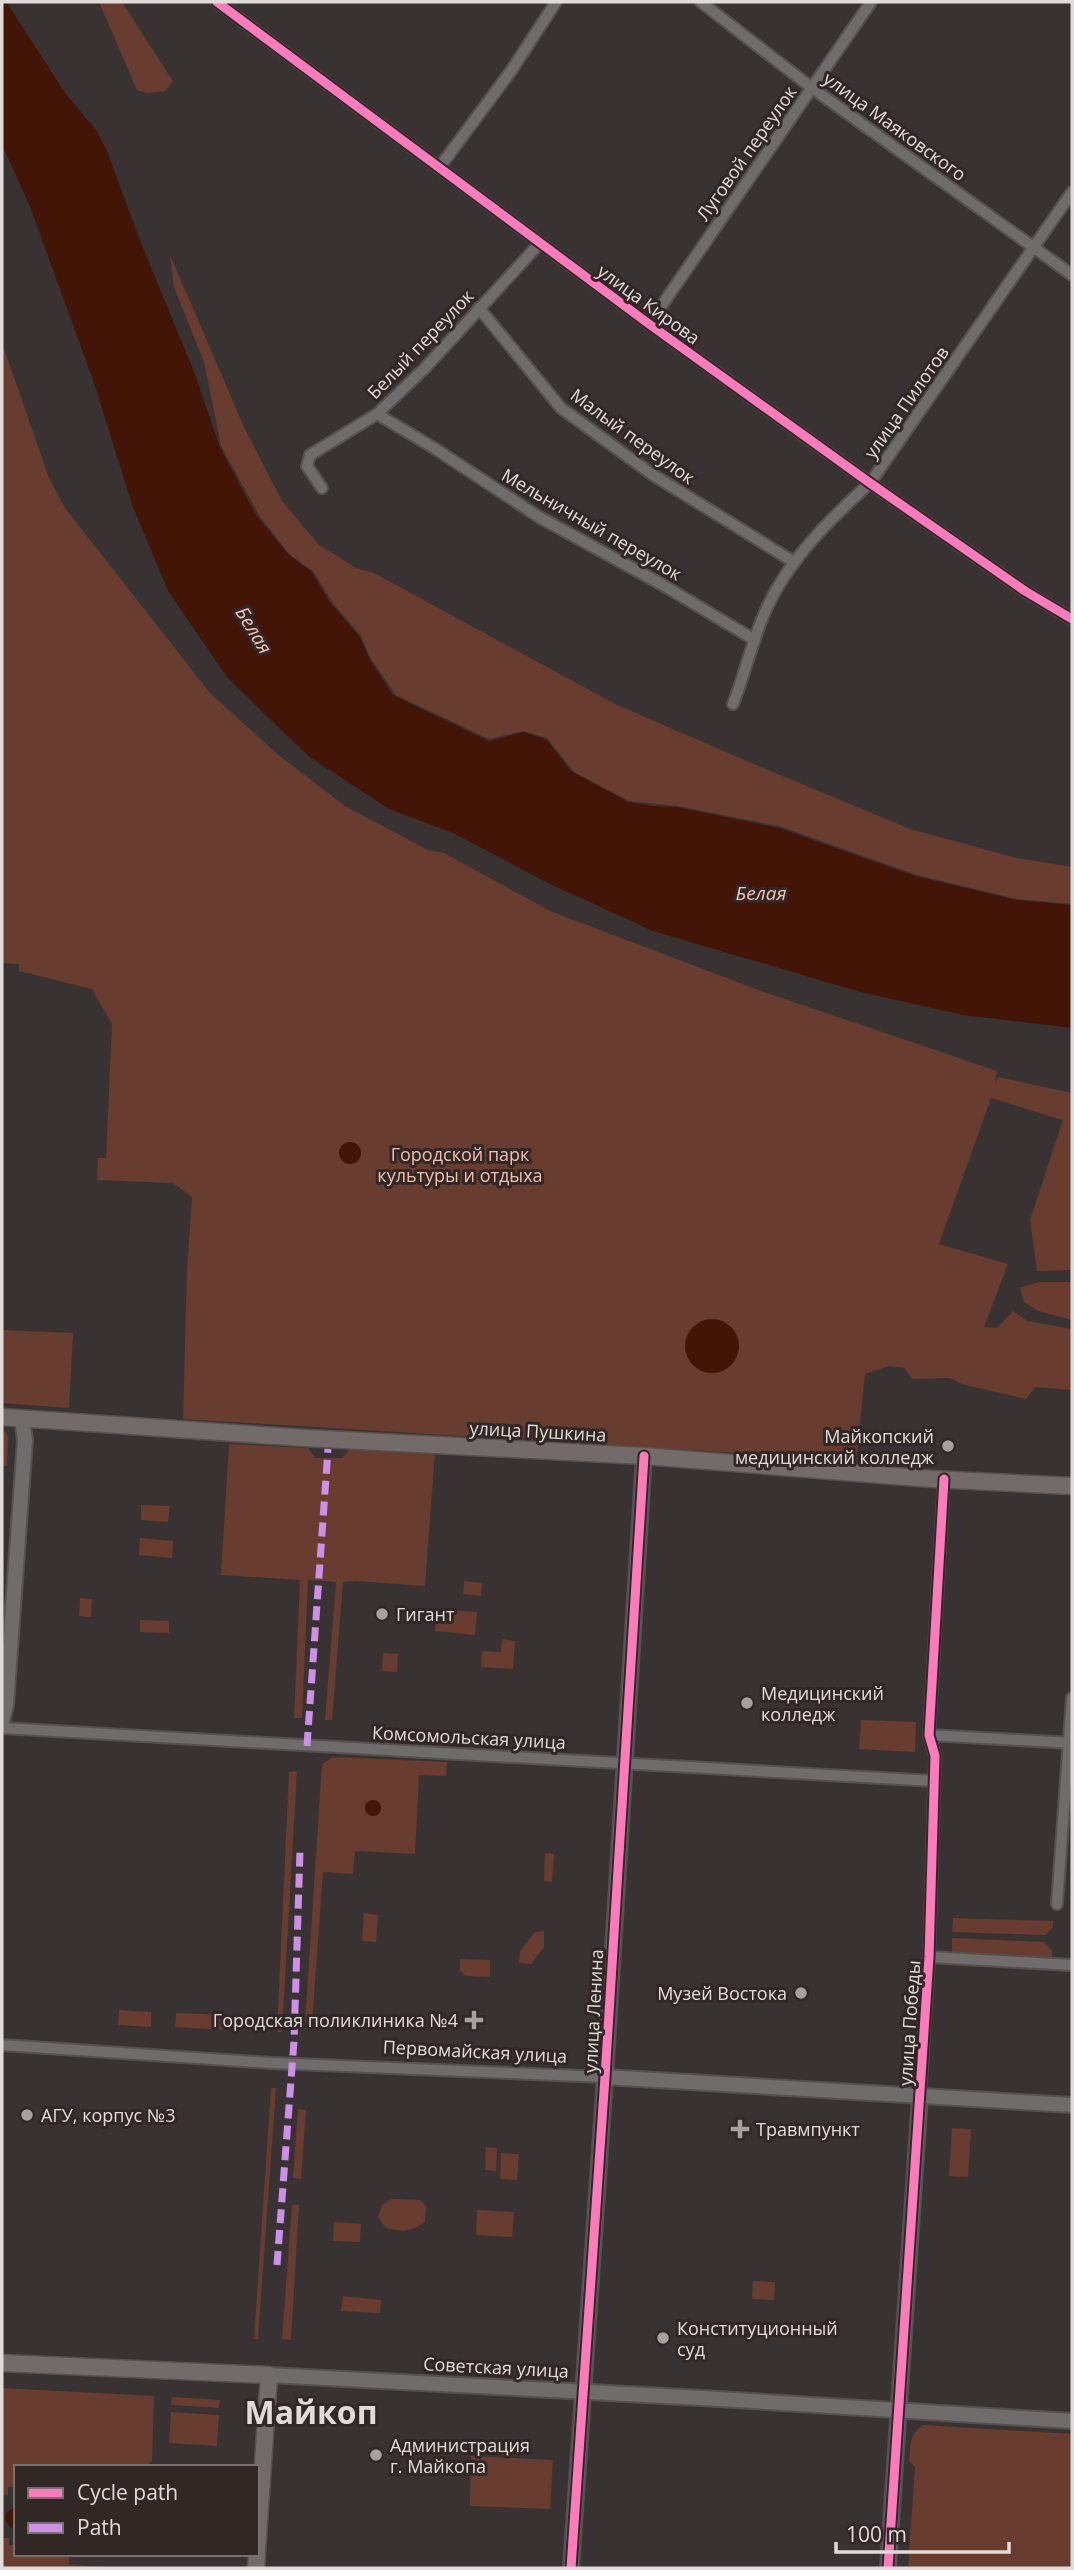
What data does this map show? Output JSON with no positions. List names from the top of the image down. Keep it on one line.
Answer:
{"streets":{"main road":["улица Пушкина","Советская улица"],"street":["улица Маяковского","Луговой переулок","улица Кирова","Белый переулок","улица Пилотов","Малый переулок","Мельничный переулок","Комсомольская улица","улица Ленина","улица Победы","Первомайская улица"]},"crossings":[["улица Маяковского","Луговой переулок"],["улица Маяковского","улица Пилотов"],["Луговой переулок","улица Кирова"],["улица Кирова","Белый переулок"],["улица Кирова","улица Пилотов"],["Белый переулок","Малый переулок"],["Белый переулок","Мельничный переулок"],["улица Пилотов","Малый переулок"],["улица Пилотов","Мельничный переулок"],["улица Пушкина","улица Ленина"],["улица Пушкина","улица Победы"],["Комсомольская улица","улица Ленина"],["Комсомольская улица","улица Победы"],["улица Ленина","Первомайская улица"],["улица Ленина","Советская улица"],["улица Победы","Первомайская улица"],["улица Победы","Советская улица"]],"districts":["Майкоп"],"water":["Белая"],"parks":["Городской парк культуры и отдыха"],"places":{"other":["Майкопский медицинский колледж","Гигант","Медицинский колледж","Музей Востока","АГУ, корпус №3","Конституционный суд","Администрация г. Майкопа"],"health":["Городская поликлиника №4","Травмпункт"]},"legend":["Cycle path","Path"],"scale_bar":"100 m"}
